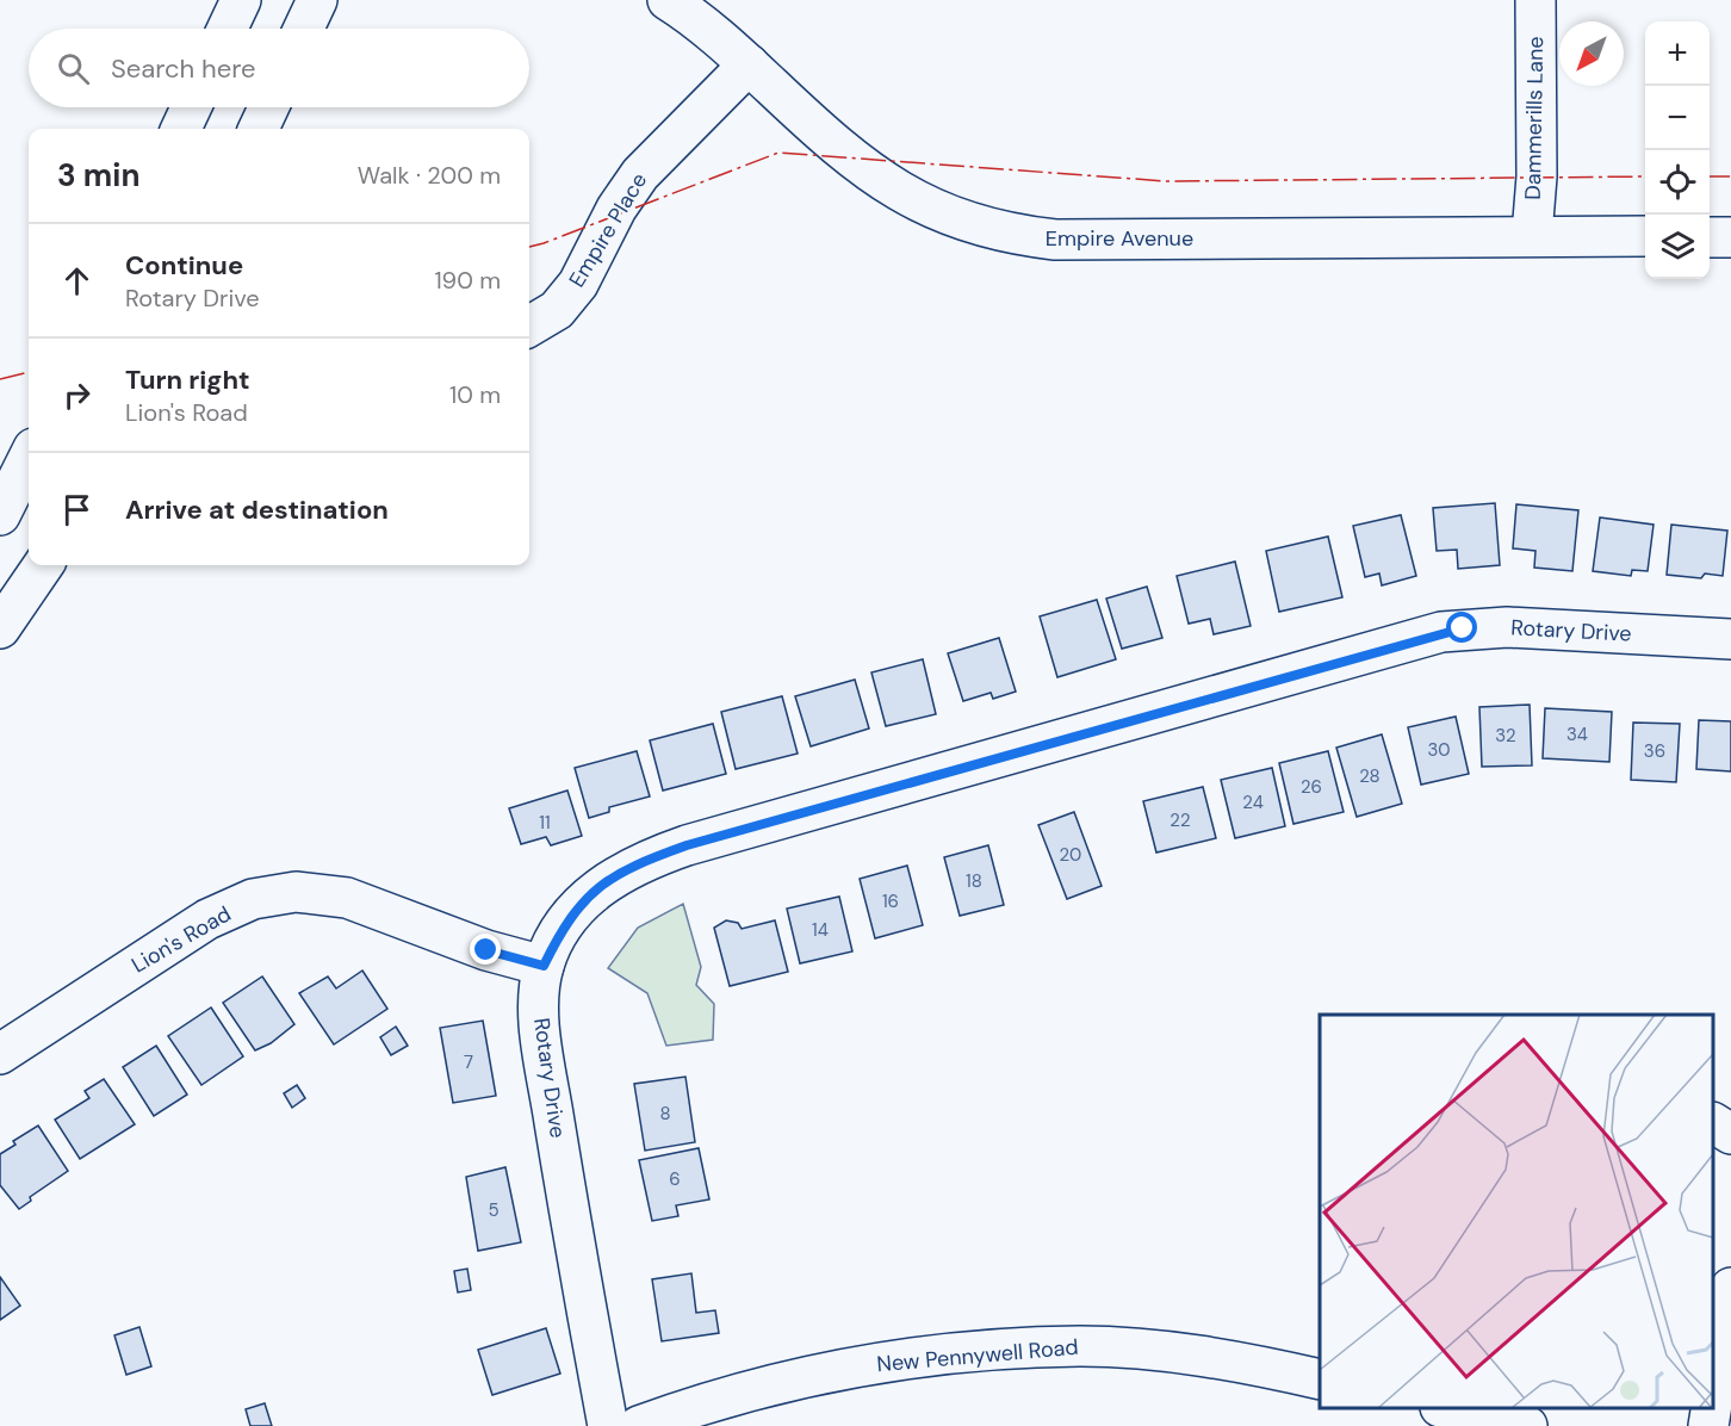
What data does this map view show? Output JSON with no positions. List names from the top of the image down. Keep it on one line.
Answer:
{"streets":{"street":["Dammerills Lane","Empire Place","Empire Avenue","Rotary Drive","Lion's Road","New Pennywell Road"]},"crossings":[["Dammerills Lane","Empire Avenue"],["Empire Place","Empire Avenue"],["Rotary Drive","Lion's Road"]],"house_numbers":["34","32","30","36","28","26","24","22","11","20","18","16","14","7","8","6","5"],"north":"bottom left","page":{"map_buttons":["+","−"],"search":"Search here","heading":["3 min","Walk · 200 m"],"list":[["Continue","Rotary Drive","190 m"],["Turn right","Lion's Road","10 m"],"Arrive at destination"]}}
